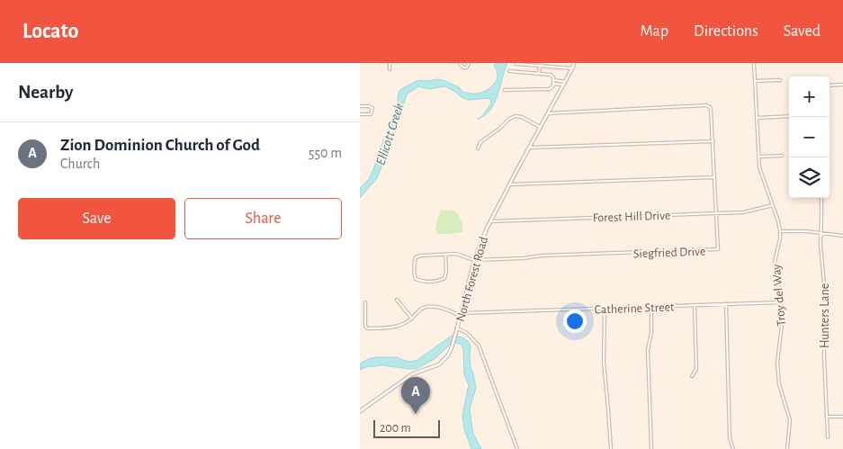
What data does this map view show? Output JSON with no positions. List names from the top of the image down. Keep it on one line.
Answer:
{"streets":{"street":["Forest Hill Drive","Siegfried Drive","North Forest Road","Troy del Way","Catherine Street","Hunters Lane"]},"crossings":[["Forest Hill Drive","Siegfried Drive"],["Forest Hill Drive","North Forest Road"],["Forest Hill Drive","Troy del Way"],["Siegfried Drive","North Forest Road"],["North Forest Road","Catherine Street"],["Troy del Way","Catherine Street"]],"water":["Ellicott Creek"],"scale_bar":"200 m","page":{"header":"Locato","nav":["Map","Directions","Saved"],"heading":"Nearby","map_buttons":["+","−"],"list":[{"mark":"A","name":"Zion Dominion Church of God","note":"Church","value":"550 m"}],"buttons":["Save","Share"],"pins":"A","scale":"200 m"}}
